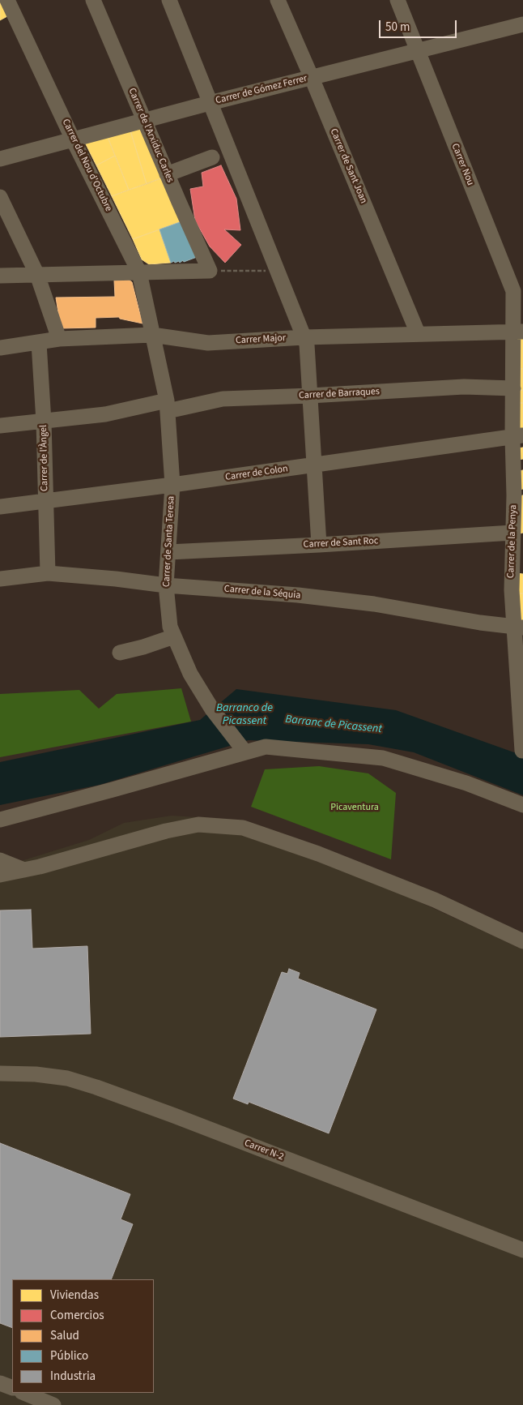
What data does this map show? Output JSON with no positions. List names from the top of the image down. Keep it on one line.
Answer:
{"streets":{"street":["Carrer de Gómez Ferrer","Carrer de l'Arxiduc Carles","Carrer Nou","Carrer del Nou d'Octubre","Carrer de Sant Joan","Carrer Major","Carrer de Barraques","Carrer de l'Àngel","Carrer de Colon","Carrer de Santa Teresa","Carrer de la Penya","Carrer de Sant Roc","Carrer de la Séquia","Carrer N-2"]},"crossings":[["Carrer de Gómez Ferrer","Carrer de l'Arxiduc Carles"],["Carrer de Gómez Ferrer","Carrer Nou"],["Carrer de Gómez Ferrer","Carrer del Nou d'Octubre"],["Carrer de Gómez Ferrer","Carrer de Sant Joan"],["Carrer Nou","Carrer Major"],["Carrer Nou","Carrer de la Penya"],["Carrer del Nou d'Octubre","Carrer Major"],["Carrer del Nou d'Octubre","Carrer de Santa Teresa"],["Carrer de Sant Joan","Carrer Major"],["Carrer Major","Carrer de l'Àngel"],["Carrer Major","Carrer de Santa Teresa"],["Carrer Major","Carrer de la Penya"],["Carrer de Barraques","Carrer de l'Àngel"],["Carrer de Barraques","Carrer de Santa Teresa"],["Carrer de Barraques","Carrer de la Penya"],["Carrer de l'Àngel","Carrer de Colon"],["Carrer de l'Àngel","Carrer de la Séquia"],["Carrer de Colon","Carrer de Santa Teresa"],["Carrer de Colon","Carrer de la Penya"],["Carrer de Santa Teresa","Carrer de Sant Roc"],["Carrer de Santa Teresa","Carrer de la Séquia"],["Carrer de la Penya","Carrer de Sant Roc"],["Carrer de la Penya","Carrer de la Séquia"]],"water":["Barranco de Picassent","Barranc de Picassent"],"parks":["Picaventura"],"legend":["Viviendas","Comercios","Salud","Público","Industria"],"scale_bar":"50 m"}
